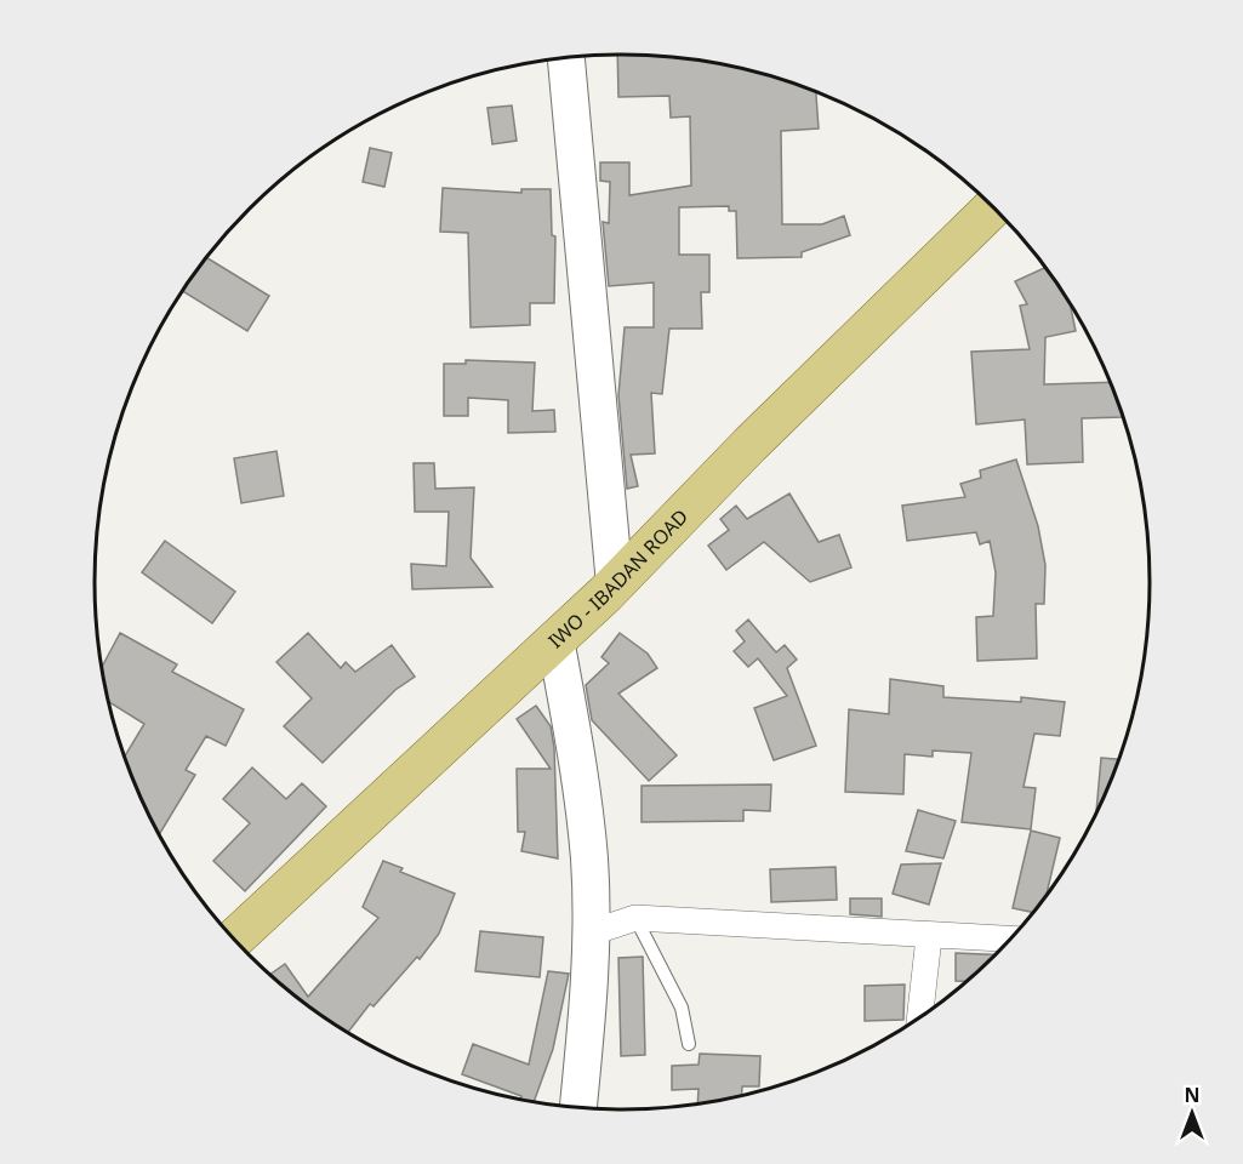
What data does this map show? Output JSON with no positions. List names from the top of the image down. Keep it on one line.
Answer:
{"streets":{"main road":["IWO - IBADAN ROAD"]},"north":"top"}
